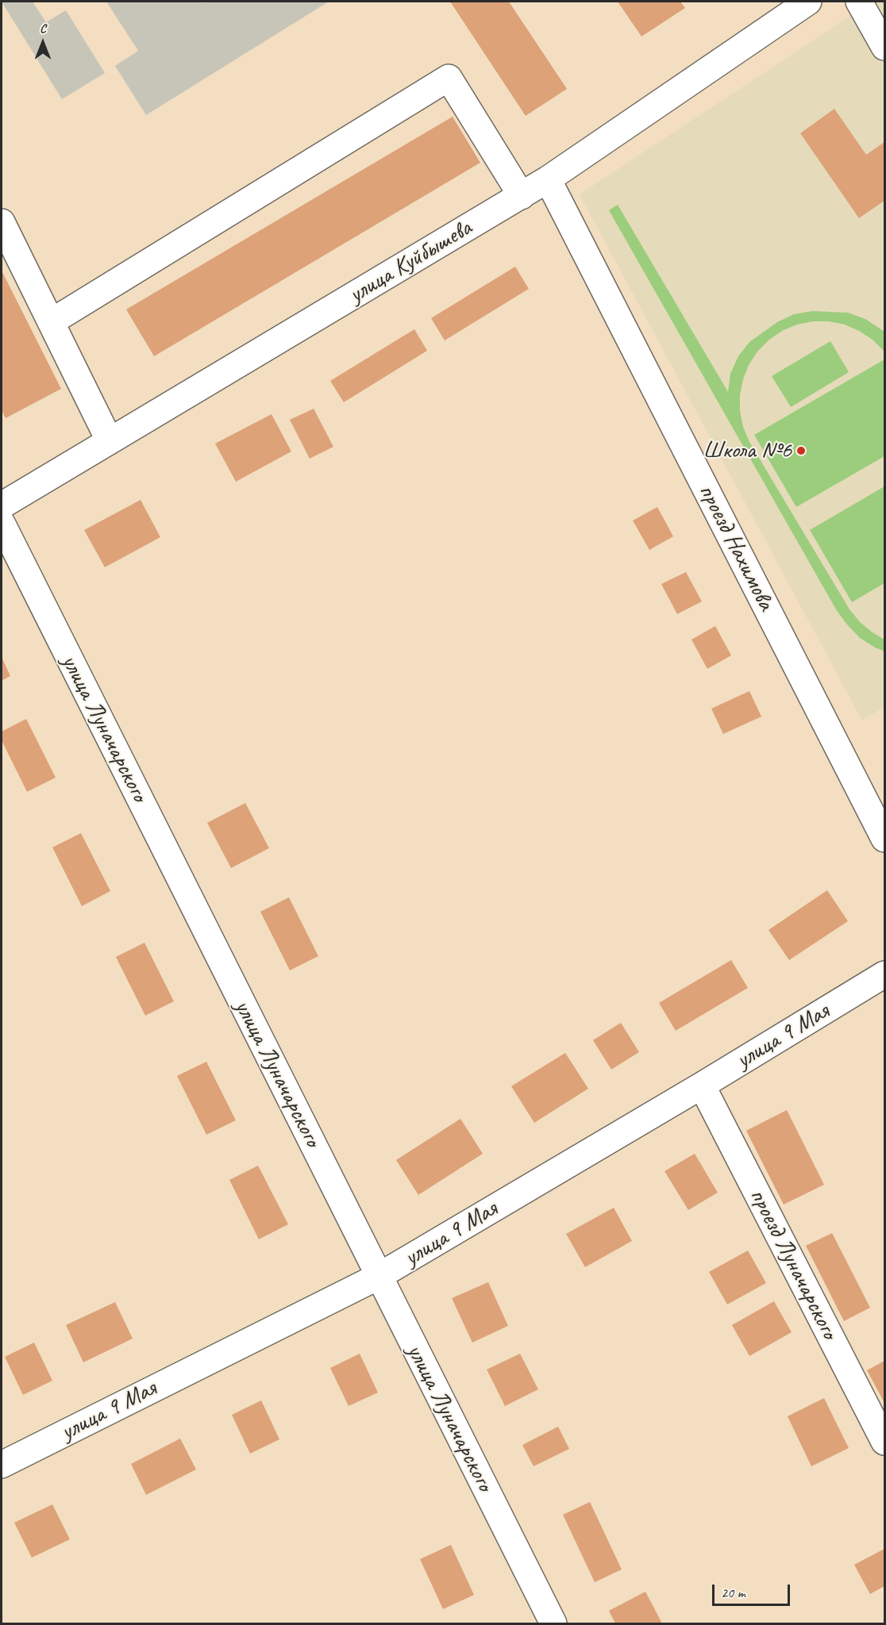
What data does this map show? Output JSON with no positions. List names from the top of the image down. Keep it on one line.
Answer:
{"streets":{"street":["улица Куйбышева","проезд Нахимова","улица Луначарского","улица 9 Мая","проезд Луначарского"]},"crossings":[["улица Куйбышева","проезд Нахимова"],["улица Луначарского","улица 9 Мая"],["улица 9 Мая","проезд Луначарского"]],"places":["Школа №6"],"scale_bar":"20 m","north":"top"}
